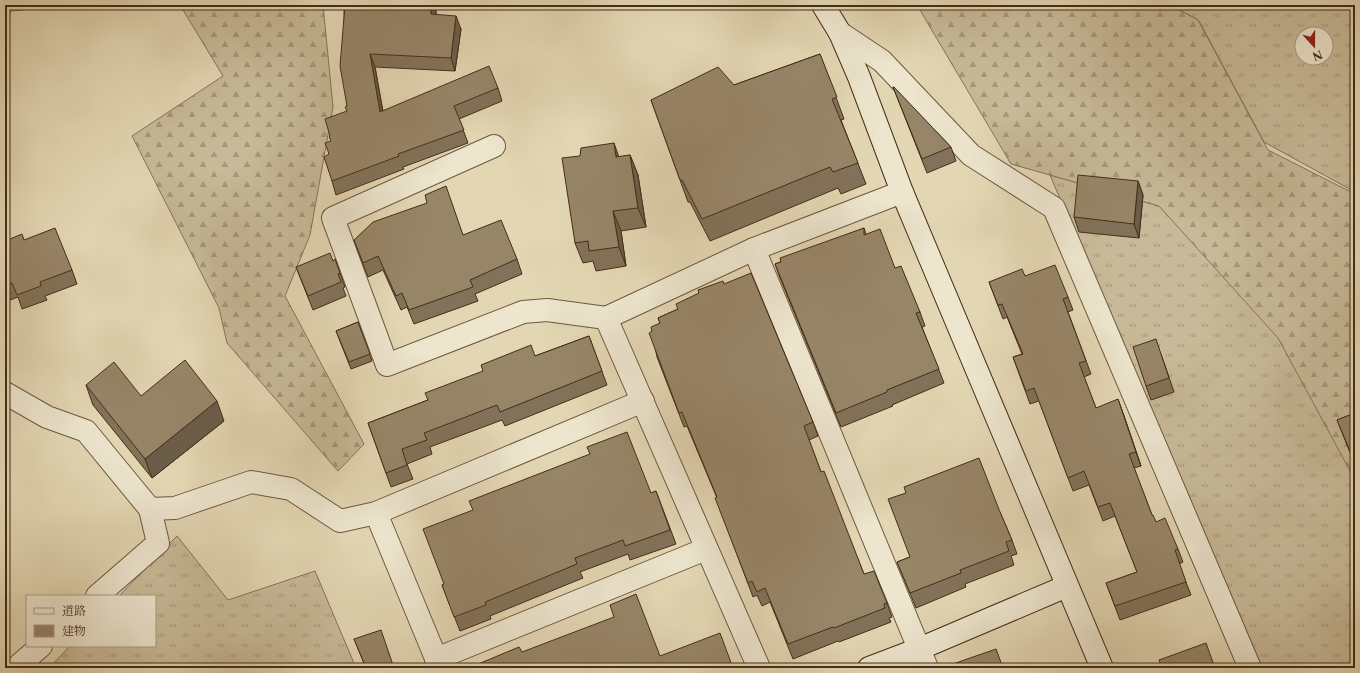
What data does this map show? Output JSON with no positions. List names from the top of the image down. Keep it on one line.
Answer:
{"legend":["道路","建物"],"north":"bottom"}
